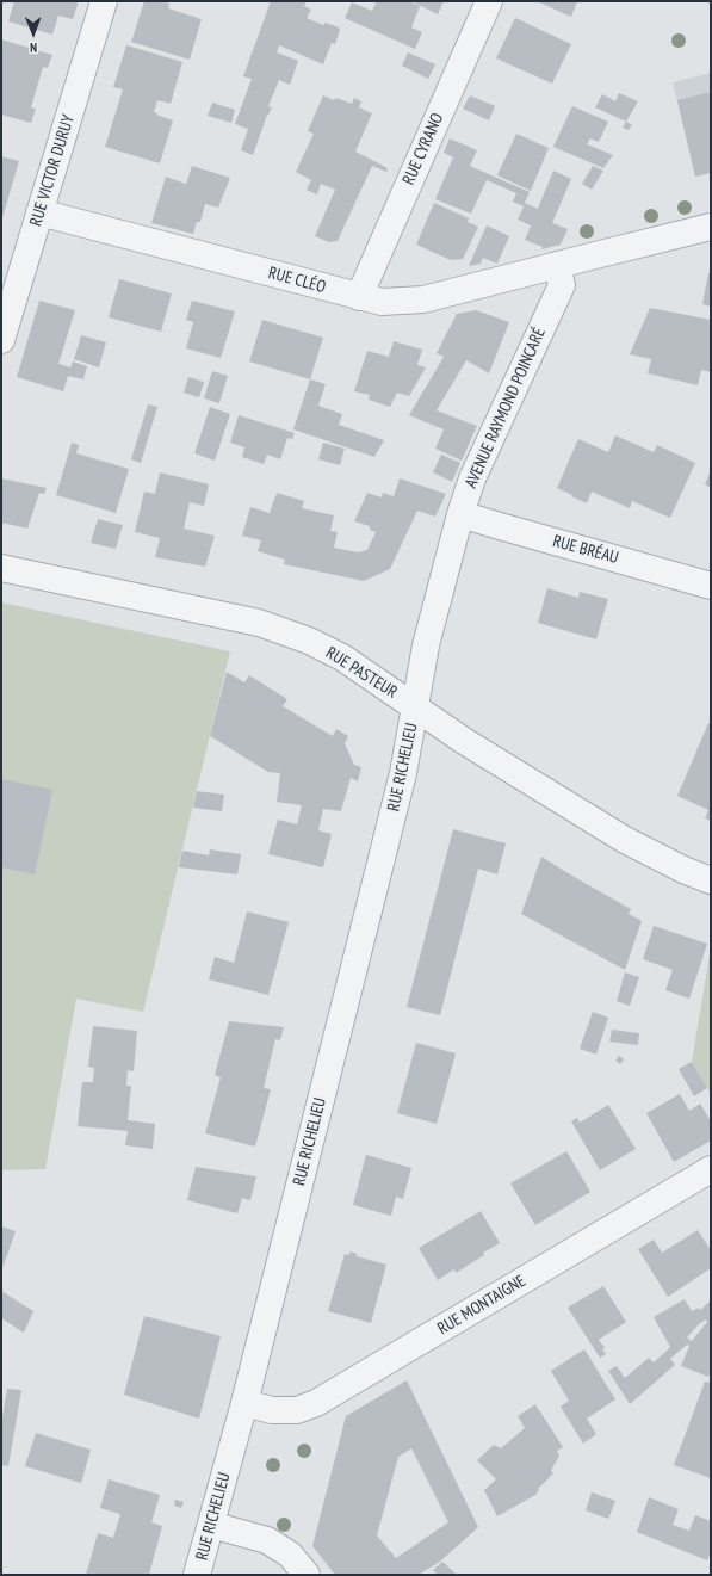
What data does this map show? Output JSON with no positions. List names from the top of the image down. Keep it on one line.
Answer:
{"streets":{"street":["RUE CYRANO","RUE VICTOR DURUY","RUE CLÉO","AVENUE RAYMOND POINCARÉ","RUE BRÉAU","RUE PASTEUR","RUE RICHELIEU","RUE MONTAIGNE"]},"crossings":[["RUE CYRANO","RUE CLÉO"],["RUE VICTOR DURUY","RUE CLÉO"],["RUE CLÉO","AVENUE RAYMOND POINCARÉ"],["AVENUE RAYMOND POINCARÉ","RUE BRÉAU"],["AVENUE RAYMOND POINCARÉ","RUE PASTEUR"],["AVENUE RAYMOND POINCARÉ","RUE RICHELIEU"],["RUE PASTEUR","RUE RICHELIEU"],["RUE RICHELIEU","RUE MONTAIGNE"]],"north":"bottom"}
